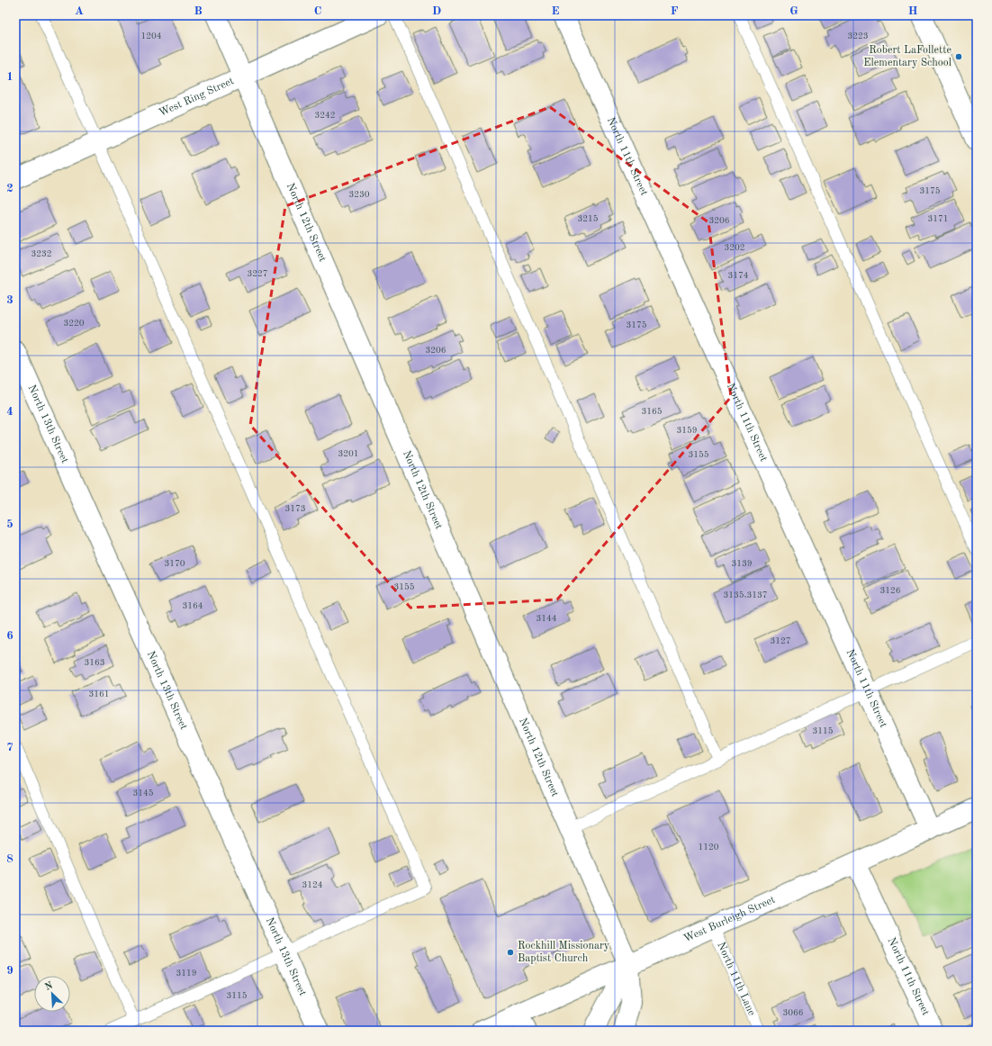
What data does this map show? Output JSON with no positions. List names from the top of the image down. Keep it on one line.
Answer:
{"streets":{"street":["West Ring Street","North 11th Street","North 12th Street","North 13th Street","West Burleigh Street"],"lane":["North 11th Lane"]},"crossings":[["West Ring Street","North 12th Street"],["North 11th Street","West Burleigh Street"],["North 12th Street","West Burleigh Street"],["West Burleigh Street","North 11th Lane"]],"places":["Robert LaFollette Elementary School","Rockhill Missionary Baptist Church"],"house_numbers":["1204","3223","3242","3175","3230","3215","3171","3206","3202","3232","3227","3174","3220","3175","3206","3165","3159","3201","3155","3173","3170","3139","3155","3126","3135,3137","3164","3144","3127","3163","3161","3115","3145","1120","3124","3119","3115","3066"],"north":"top left","grid":{"columns":["A","B","C","D","E","F","G","H"],"rows":["1","2","3","4","5","6","7","8","9"]}}
